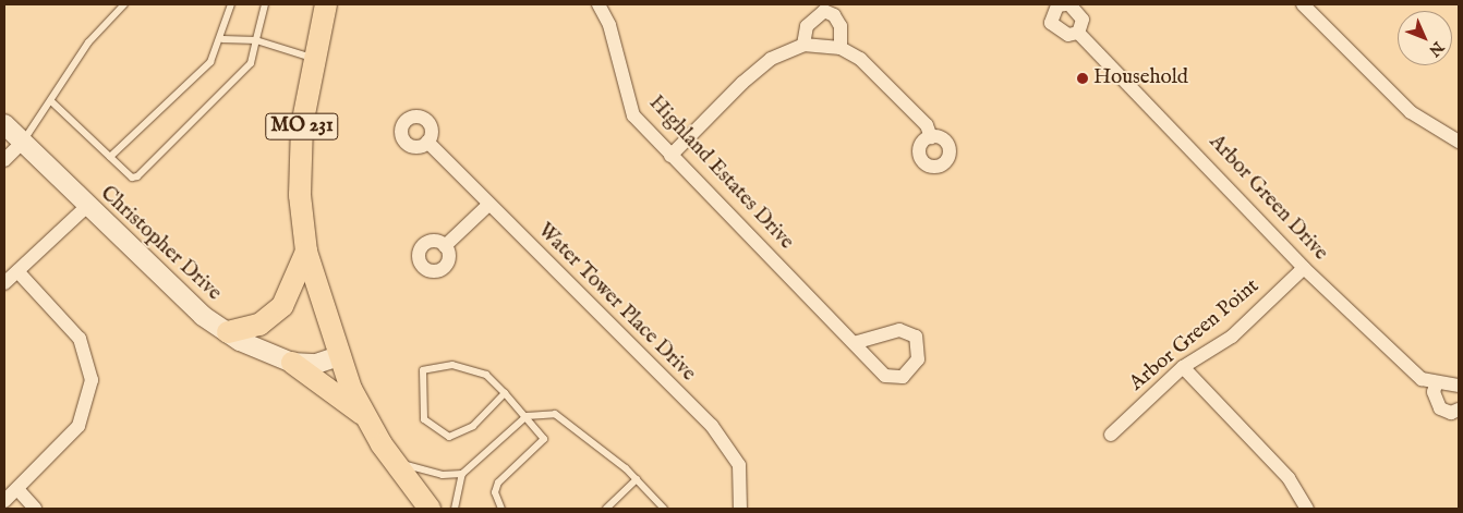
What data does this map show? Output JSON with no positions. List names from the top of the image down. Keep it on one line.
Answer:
{"streets":{"main road":["MO 231"],"street":["Highland Estates Drive","Arbor Green Drive","Christopher Drive","Water Tower Place Drive","Arbor Green Point"]},"crossings":[["MO 231","Christopher Drive"],["Arbor Green Drive","Arbor Green Point"]],"places":["Household"],"north":"bottom right"}
